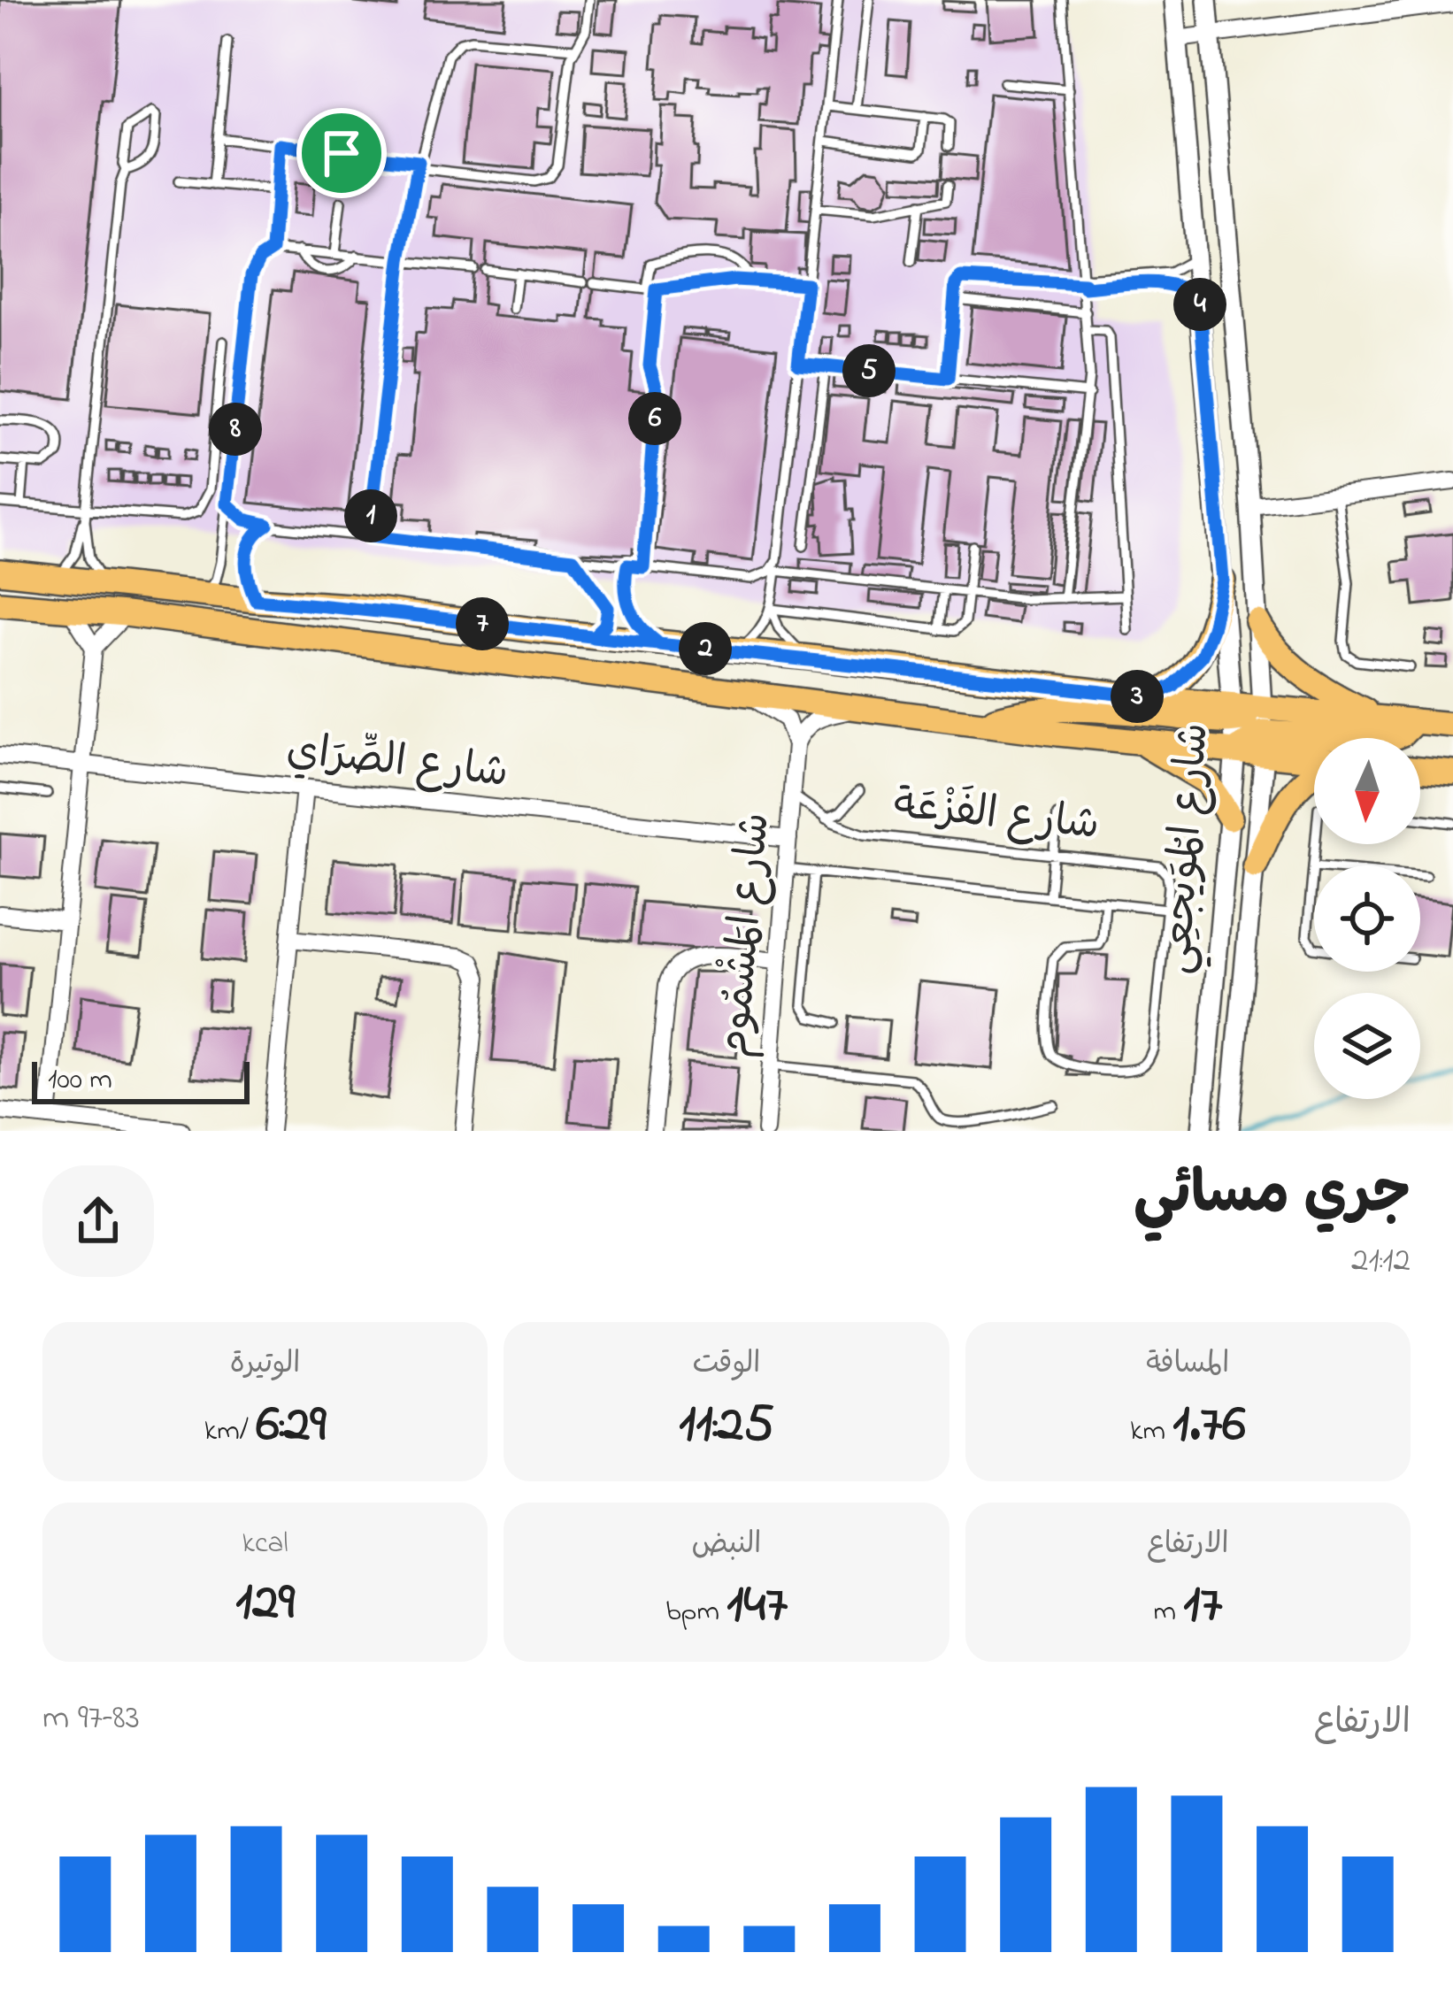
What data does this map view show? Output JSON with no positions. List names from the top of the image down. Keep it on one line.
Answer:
{"streets":{"street":["شارع الصِّرَاي","شارع المُوَيجعِي","شارع المَشْمُوم"],"lane":["شارع الفَزْعَة"]},"crossings":[["شارع الصِّرَاي","شارع المَشْمُوم"],["شارع الفَزْعَة","شارع المَشْمُوم"]],"scale_bar":"100 m","north":"bottom","page":{"pins":["4","5","6","8","1","7","2","3"],"scale":"100 m","heading":["جري مسائي","21:12"],"stats":[["المسافة","1.76 km"],["الوقت","11:25"],["الوتيرة","6:29 /km"],["الارتفاع","17 m"],["النبض","147 bpm"],["kcal","129"]],"chart":["الارتفاع","83–97 m"]}}
